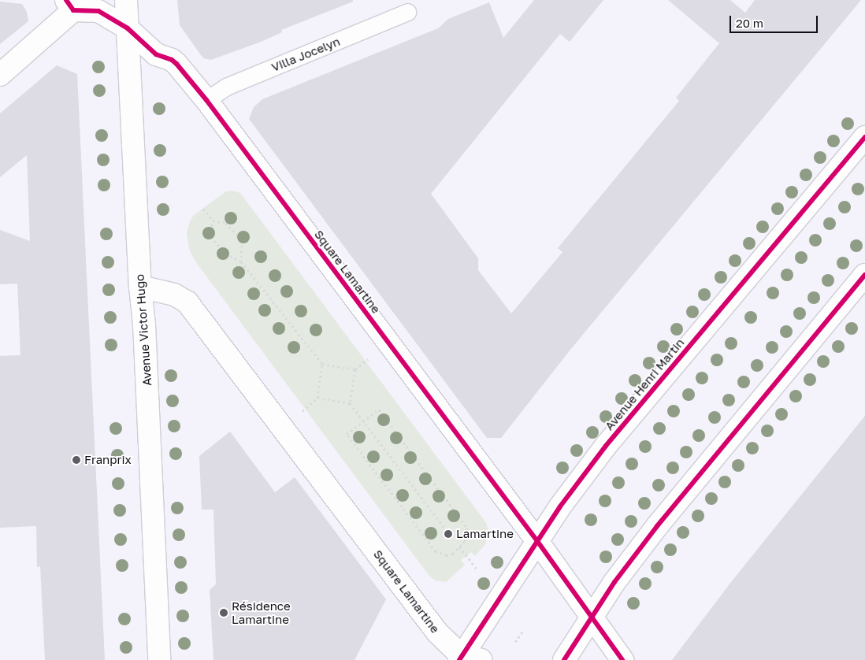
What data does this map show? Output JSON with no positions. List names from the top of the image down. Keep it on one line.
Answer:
{"streets":{"main road":["Square Lamartine","Avenue Victor Hugo","Avenue Henri Martin"],"lane":["Villa Jocelyn"]},"crossings":[["Villa Jocelyn","Square Lamartine"],["Square Lamartine","Avenue Victor Hugo"],["Square Lamartine","Avenue Henri Martin"]],"places":["Franprix","Lamartine","Résidence Lamartine"],"scale_bar":"20 m"}
